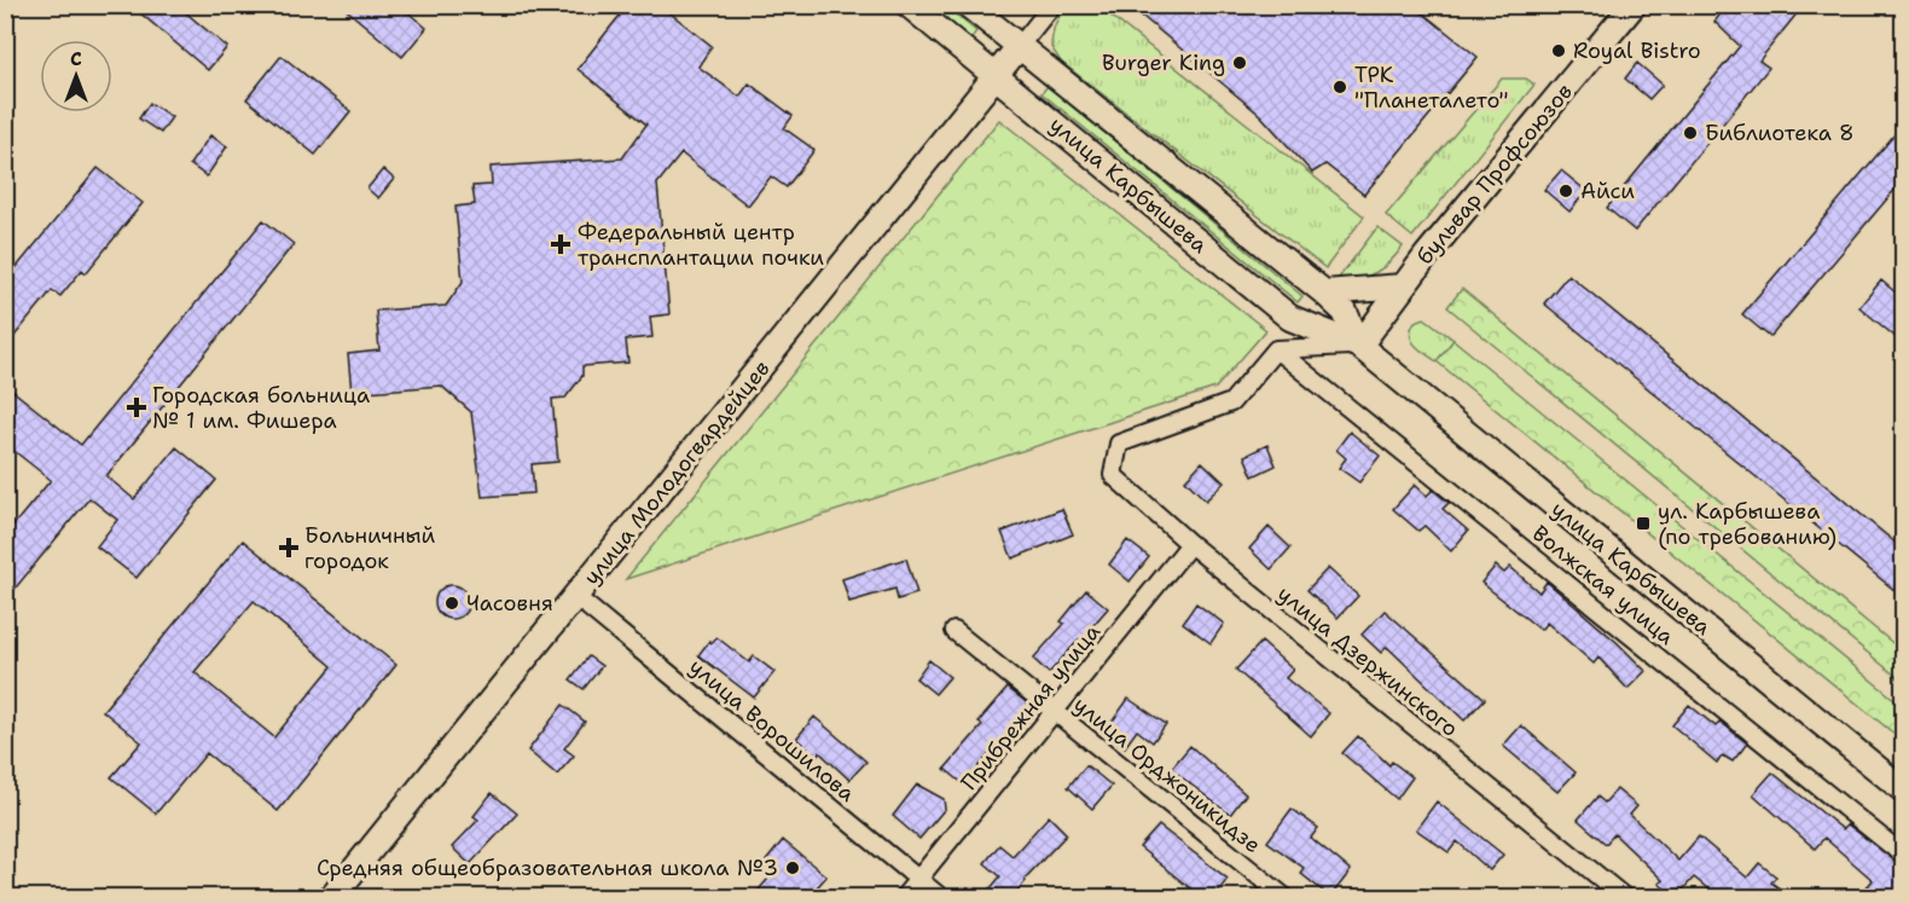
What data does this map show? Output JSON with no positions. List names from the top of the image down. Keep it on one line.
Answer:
{"streets":{"street":["бульвар Профсоюзов","улица Карбышева","улица Молодогвардейцев","Волжская улица","улица Дзержинского","Прибрежная улица","улица Ворошилова","улица Орджоникидзе"]},"crossings":[["бульвар Профсоюзов","улица Карбышева"],["улица Карбышева","улица Молодогвардейцев"],["улица Молодогвардейцев","улица Ворошилова"],["Волжская улица","улица Дзержинского"],["улица Дзержинского","Прибрежная улица"],["Прибрежная улица","улица Ворошилова"],["Прибрежная улица","улица Орджоникидзе"]],"places":{"other":["Royal Bistro","Burger King","ТРК \"Планеталето\"","Библиотека 8","Айси","Часовня","Средняя общеобразовательная школа №3"],"health":["Федеральный центр трансплантации почки","Городская больница № 1 им. Фишера","Больничный городок"],"transit":["ул. Карбышева (по требованию)"]},"north":"top"}
